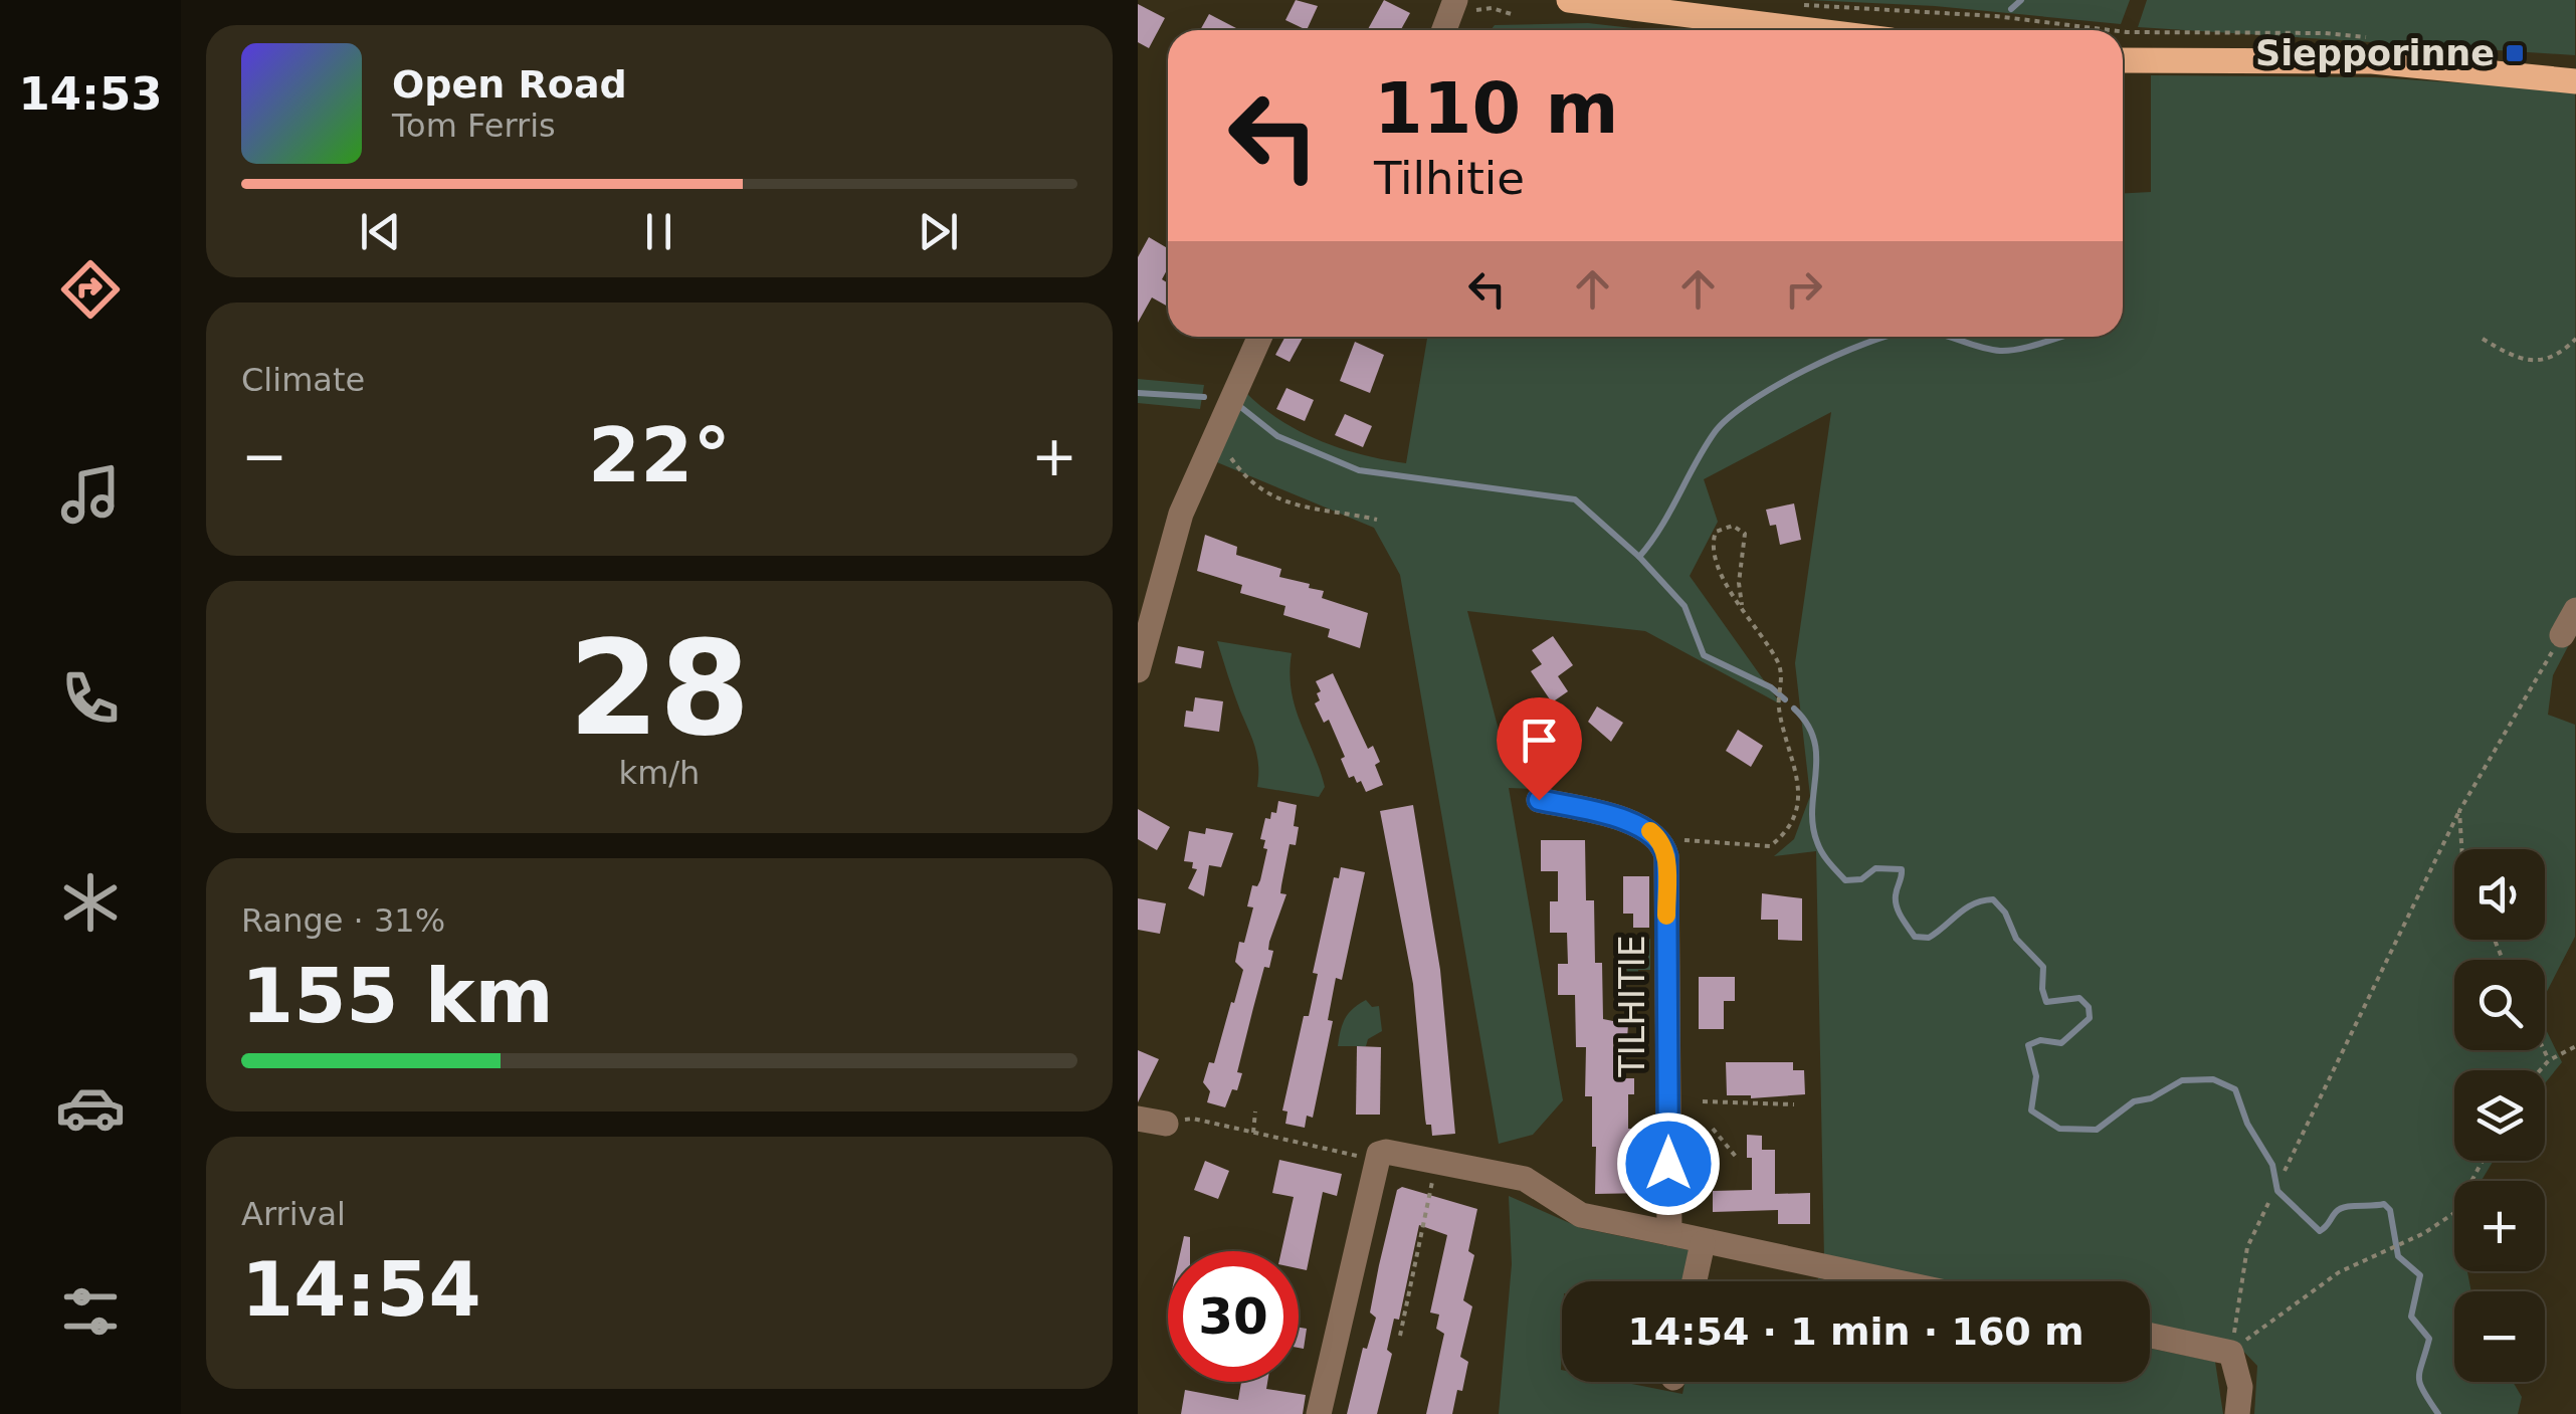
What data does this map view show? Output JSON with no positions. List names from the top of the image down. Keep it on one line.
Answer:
{"streets":{"street":["TILHITIE"]},"places":{"transit":["Siepporinne"]},"page":{"tabs":"14:53","turn":["110 m","Tilhitie"],"song":["Open Road","Tom Ferris"],"tile":["Climate",["28","km/h"],["Range · 31%","155 km"],["Arrival","14:54"]],"heat":["−","22°","+"],"map_buttons":["+","−"],"limit":"30","trip":"14:54 · 1 min · 160 m"}}
